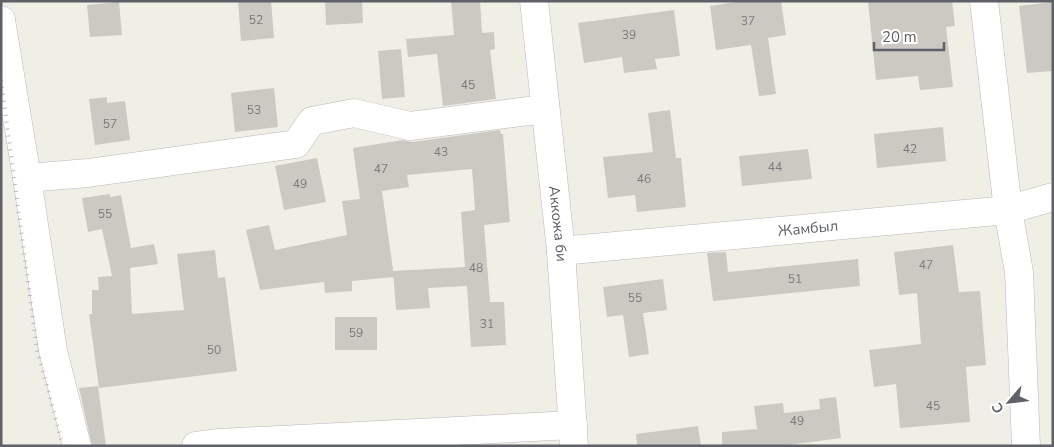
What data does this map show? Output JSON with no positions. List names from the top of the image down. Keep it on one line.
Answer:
{"streets":{"street":["Аккожа би","Жамбыл"]},"crossings":[["Аккожа би","Жамбыл"]],"house_numbers":["52","37","39","45","53","57","42","43","44","47","46","49","55","47","48","51","55","31","59","50","45","49"],"scale_bar":"20 m","north":"bottom left"}
